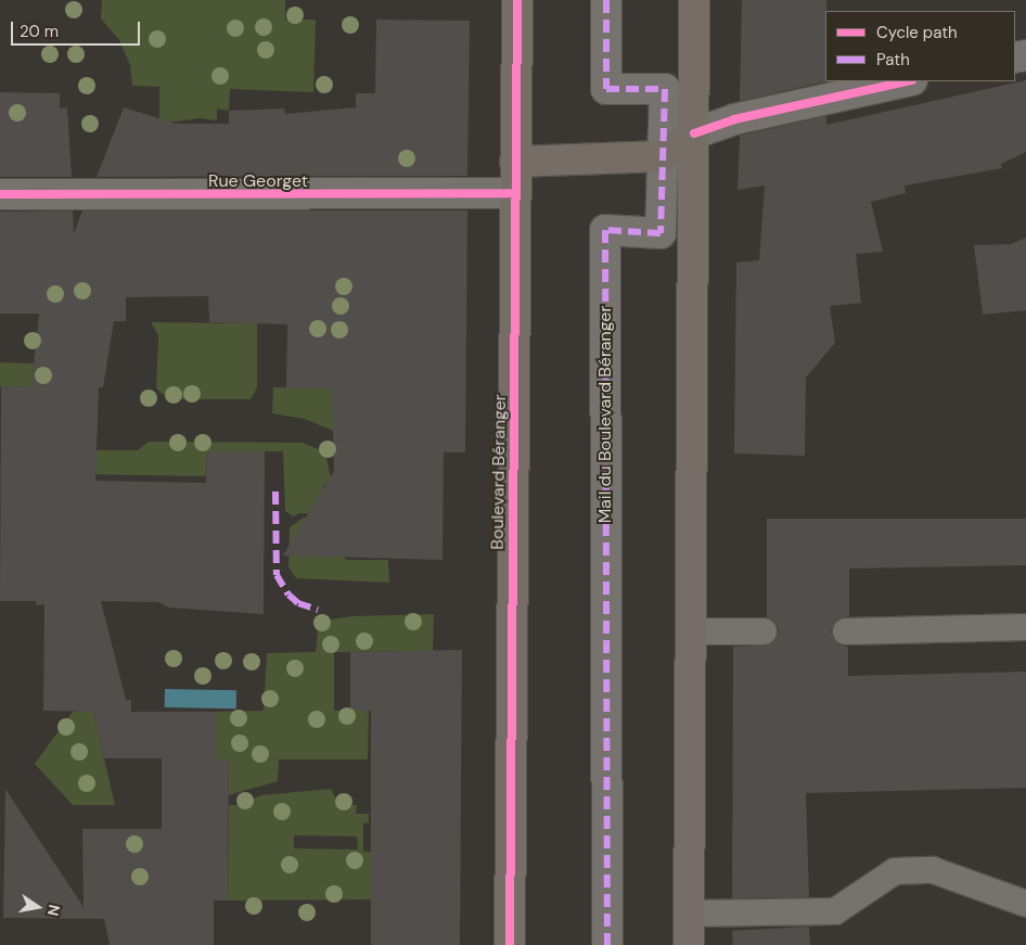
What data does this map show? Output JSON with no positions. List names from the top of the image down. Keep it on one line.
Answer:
{"streets":{"main road":["Boulevard Béranger"],"street":["Rue Georget","Mail du Boulevard Béranger"]},"crossings":[["Rue Georget","Boulevard Béranger"]],"legend":["Cycle path","Path"],"scale_bar":"20 m","north":"right"}
